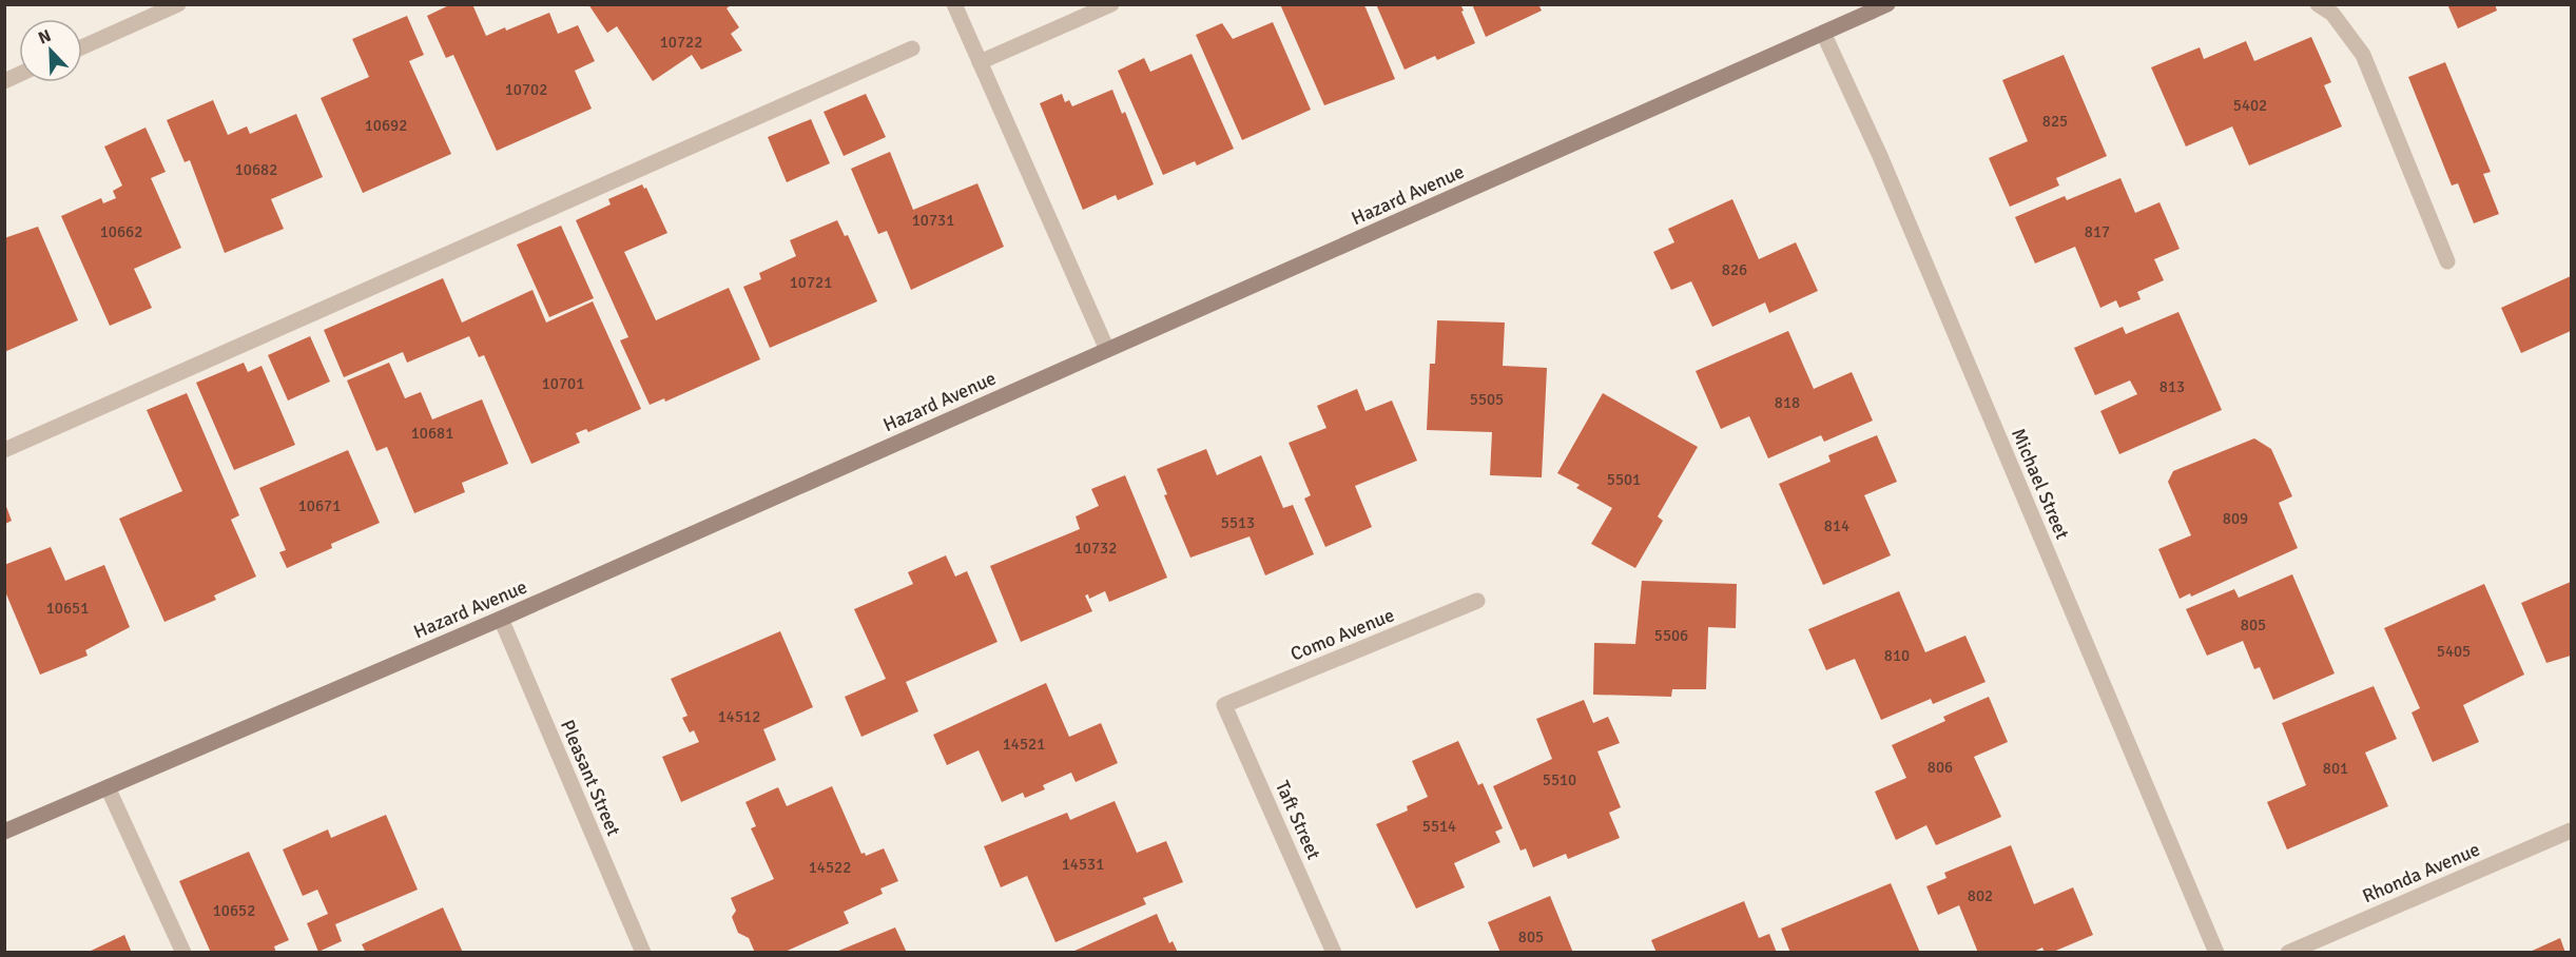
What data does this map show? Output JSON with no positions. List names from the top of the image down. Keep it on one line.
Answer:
{"streets":{"street":["Hazard Avenue","Michael Street","Como Avenue","Pleasant Street","Taft Street","Rhonda Avenue"]},"crossings":[["Hazard Avenue","Michael Street"],["Hazard Avenue","Pleasant Street"],["Como Avenue","Taft Street"]],"house_numbers":["10722","10702","5402","825","10692","10682","10731","10662","817","826","10721","10701","813","5505","818","10681","5501","10671","809","5513","814","10732","10651","805","5506","5405","810","14512","14521","806","801","5510","5514","14531","14522","802","10652","805"],"north":"top left"}
